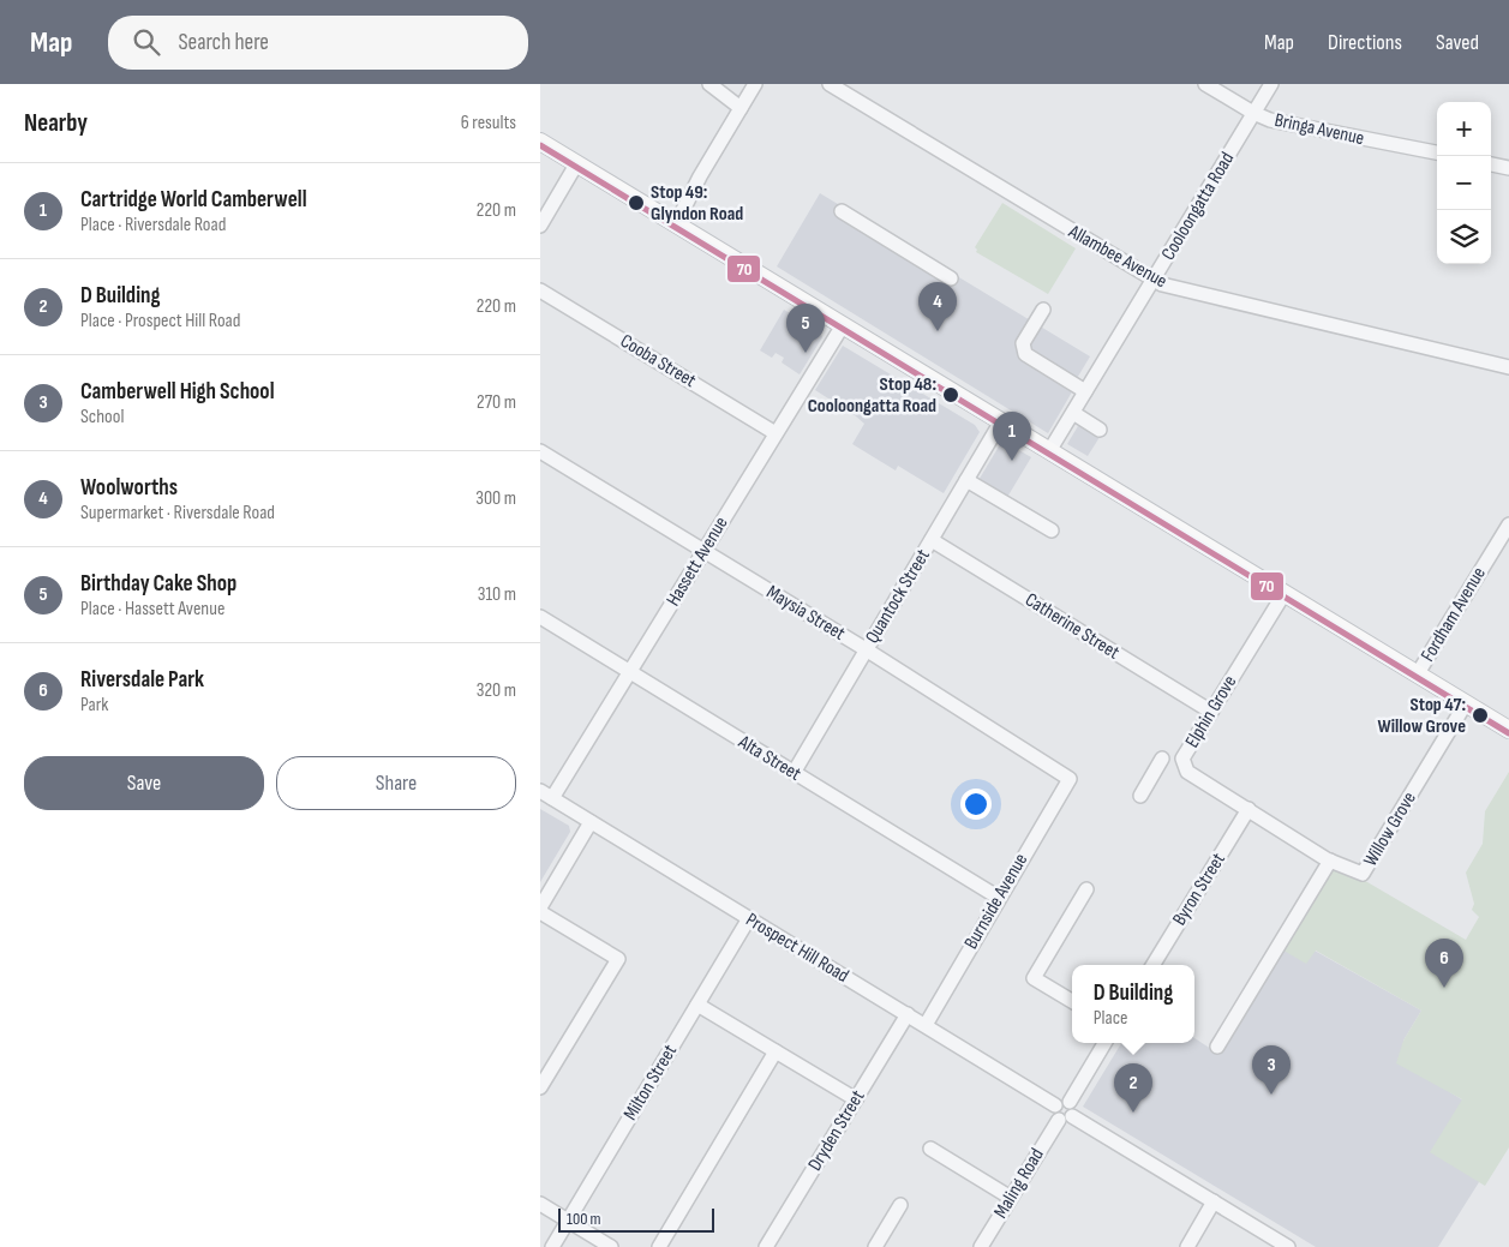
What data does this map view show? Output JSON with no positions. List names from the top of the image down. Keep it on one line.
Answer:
{"streets":{"street":["Bringa Avenue","Cooloongatta Road","Allambee Avenue","Cooba Street","Hassett Avenue","Quantock Street","Maysia Street","Fordham Avenue","Catherine Street","Elphin Grove","Alta Street","Willow Grove","Byron Street","Burnside Avenue","Prospect Hill Road","Milton Street","Dryden Street","Maling Road"]},"crossings":[["Bringa Avenue","Cooloongatta Road"],["Cooloongatta Road","Allambee Avenue"],["Cooba Street","Hassett Avenue"],["Hassett Avenue","Maysia Street"],["Hassett Avenue","Alta Street"],["Hassett Avenue","Prospect Hill Road"],["Quantock Street","Maysia Street"],["Quantock Street","Catherine Street"],["Quantock Street","Alta Street"],["Maysia Street","Burnside Avenue"],["Catherine Street","Elphin Grove"],["Elphin Grove","Willow Grove"],["Elphin Grove","Byron Street"],["Alta Street","Burnside Avenue"],["Willow Grove","Byron Street"],["Burnside Avenue","Prospect Hill Road"],["Prospect Hill Road","Milton Street"],["Prospect Hill Road","Dryden Street"],["Prospect Hill Road","Maling Road"]],"places":["Stop 49: Glyndon Road","Stop 48: Cooloongatta Road","Stop 47: Willow Grove"],"lines":["transit line 70"],"scale_bar":"100 m","page":{"header":"Map","search":"Search here","nav":["Map","Directions","Saved"],"heading":["Nearby","6 results"],"map_buttons":["+","−"],"list":[{"mark":"1","name":"Cartridge World Camberwell","note":"Place · Riversdale Road","value":"220 m"},{"mark":"2","name":"D Building","note":"Place · Prospect Hill Road","value":"220 m"},{"mark":"3","name":"Camberwell High School","note":"School","value":"270 m"},{"mark":"4","name":"Woolworths","note":"Supermarket · Riversdale Road","value":"300 m"},{"mark":"5","name":"Birthday Cake Shop","note":"Place · Hassett Avenue","value":"310 m"},{"mark":"6","name":"Riversdale Park","note":"Park","value":"320 m"}],"pins":["4","5","1","6","3","2"],"buttons":["Save","Share"],"popup":["D Building","Place"],"scale":"100 m"}}
